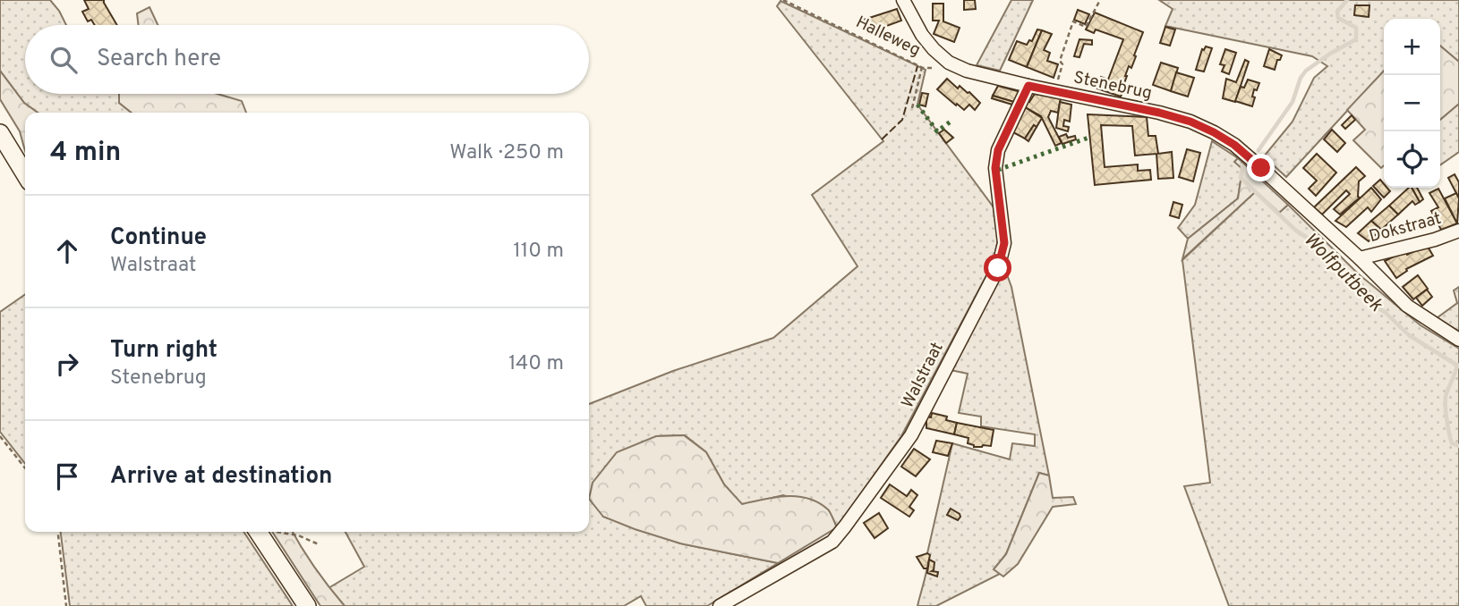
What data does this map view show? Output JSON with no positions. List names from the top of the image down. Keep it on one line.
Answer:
{"streets":{"street":["Stenebrug","Dokstraat","Walstraat"],"path":["Halleweg"]},"crossings":[["Halleweg","Stenebrug"],["Stenebrug","Dokstraat"],["Stenebrug","Walstraat"]],"water":["Wolfputbeek"],"page":{"map_buttons":["+","−"],"search":"Search here","heading":["4 min","Walk · 250 m"],"list":[["Continue","Walstraat","110 m"],["Turn right","Stenebrug","140 m"],"Arrive at destination"]}}
